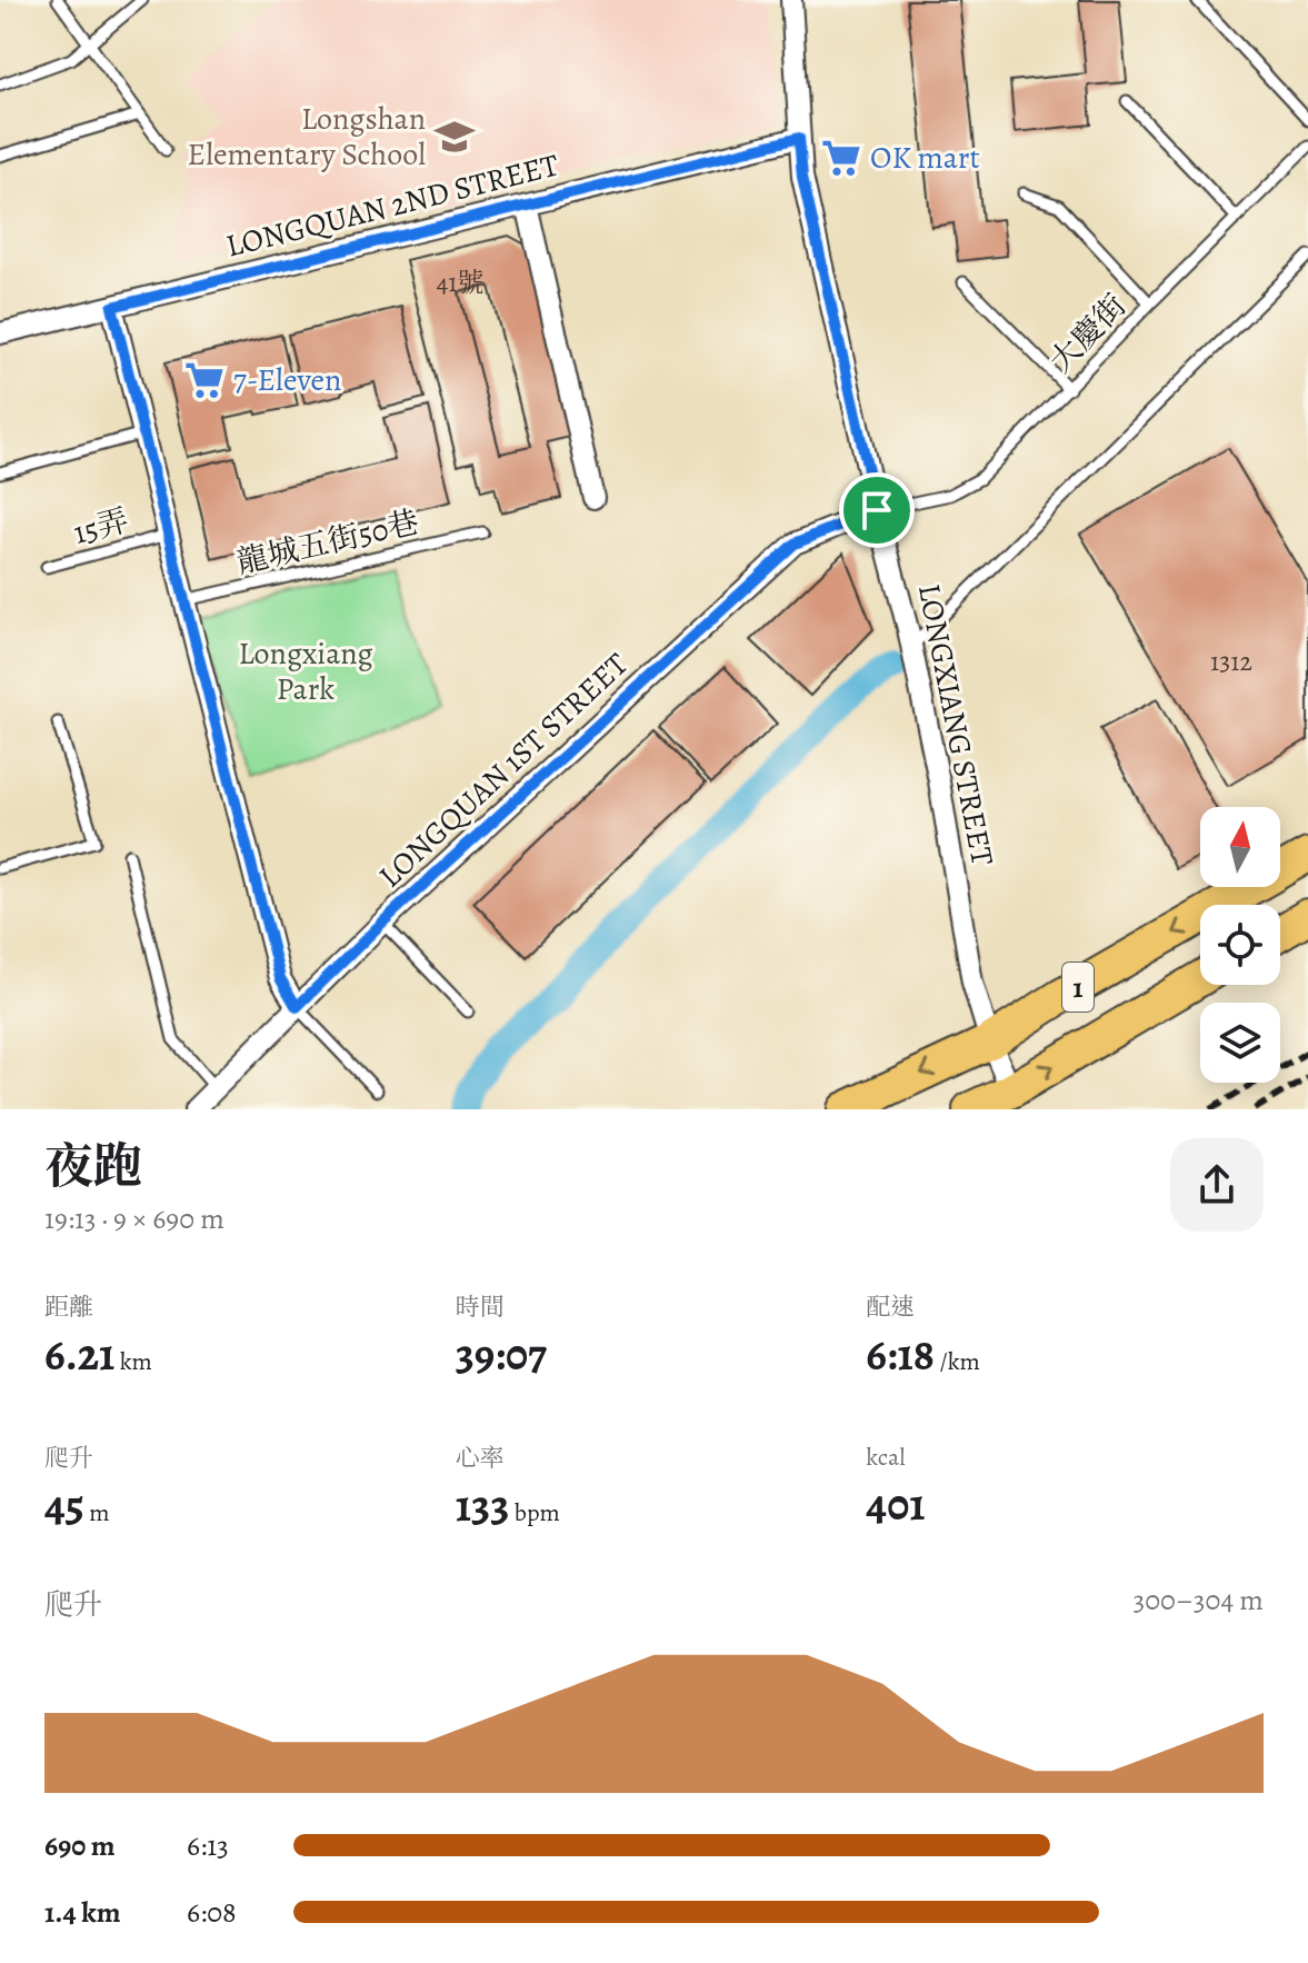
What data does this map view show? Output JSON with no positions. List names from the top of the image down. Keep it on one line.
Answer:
{"streets":{"main road":["1"],"street":["LONGQUAN 2ND STREET","LONGXIANG STREET","LONGQUAN 1ST STREET"],"lane":["大慶街","15弄","龍城五街50巷"]},"crossings":[["LONGQUAN 2ND STREET","LONGXIANG STREET"],["大慶街","LONGXIANG STREET"],["大慶街","LONGQUAN 1ST STREET"],["LONGXIANG STREET","LONGQUAN 1ST STREET"],["LONGXIANG STREET","1"]],"parks":["Longxiang Park"],"places":{"school or university":["Longshan Elementary School"],"supermarket":["OK mart","7-Eleven"]},"house_numbers":["41號","1312"],"north":"top","page":{"heading":["夜跑","19:13 · 9 × 690 m"],"stats":[["距離","6.21 km"],["時間","39:07"],["配速","6:18 /km"],["爬升","45 m"],["心率","133 bpm"],["kcal","401"]],"chart":["爬升","300–304 m"],"list":[{"name":"690 m","note":"6:13"},{"name":"1.4 km","note":"6:08"}]}}
